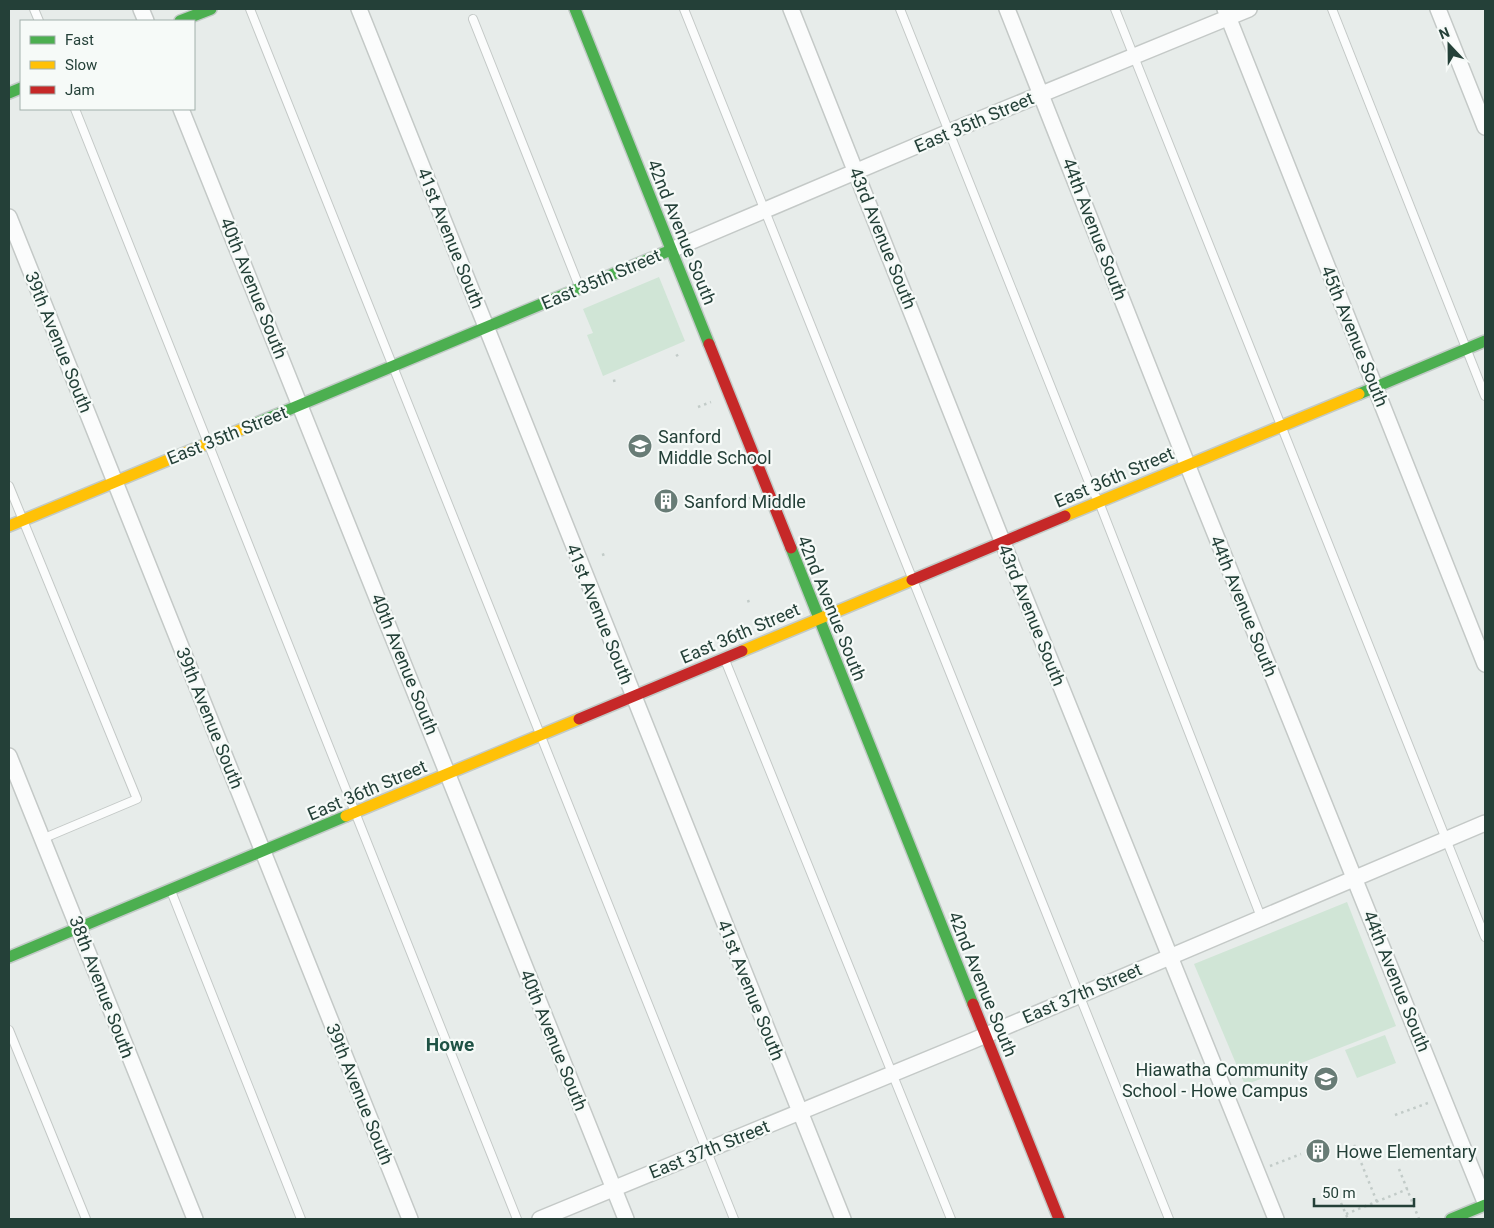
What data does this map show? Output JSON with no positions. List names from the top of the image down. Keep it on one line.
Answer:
{"streets":{"street":["East 35th Street","44th Avenue South","42nd Avenue South","41st Avenue South","43rd Avenue South","40th Avenue South","45th Avenue South","39th Avenue South","East 36th Street","38th Avenue South","East 37th Street"]},"crossings":[["East 35th Street","44th Avenue South"],["East 35th Street","42nd Avenue South"],["East 35th Street","41st Avenue South"],["East 35th Street","43rd Avenue South"],["East 35th Street","40th Avenue South"],["East 35th Street","45th Avenue South"],["East 35th Street","39th Avenue South"],["44th Avenue South","East 36th Street"],["44th Avenue South","East 37th Street"],["42nd Avenue South","East 36th Street"],["42nd Avenue South","East 37th Street"],["41st Avenue South","East 36th Street"],["41st Avenue South","East 37th Street"],["43rd Avenue South","East 36th Street"],["43rd Avenue South","East 37th Street"],["40th Avenue South","East 36th Street"],["40th Avenue South","East 37th Street"],["45th Avenue South","East 36th Street"],["39th Avenue South","East 36th Street"],["East 36th Street","38th Avenue South"]],"districts":["Howe"],"places":{"school or university":["Sanford Middle School","Hiawatha Community School - Howe Campus"],"building":["Sanford Middle","Howe Elementary"]},"legend":["Fast","Slow","Jam"],"scale_bar":"50 m","north":"top"}
